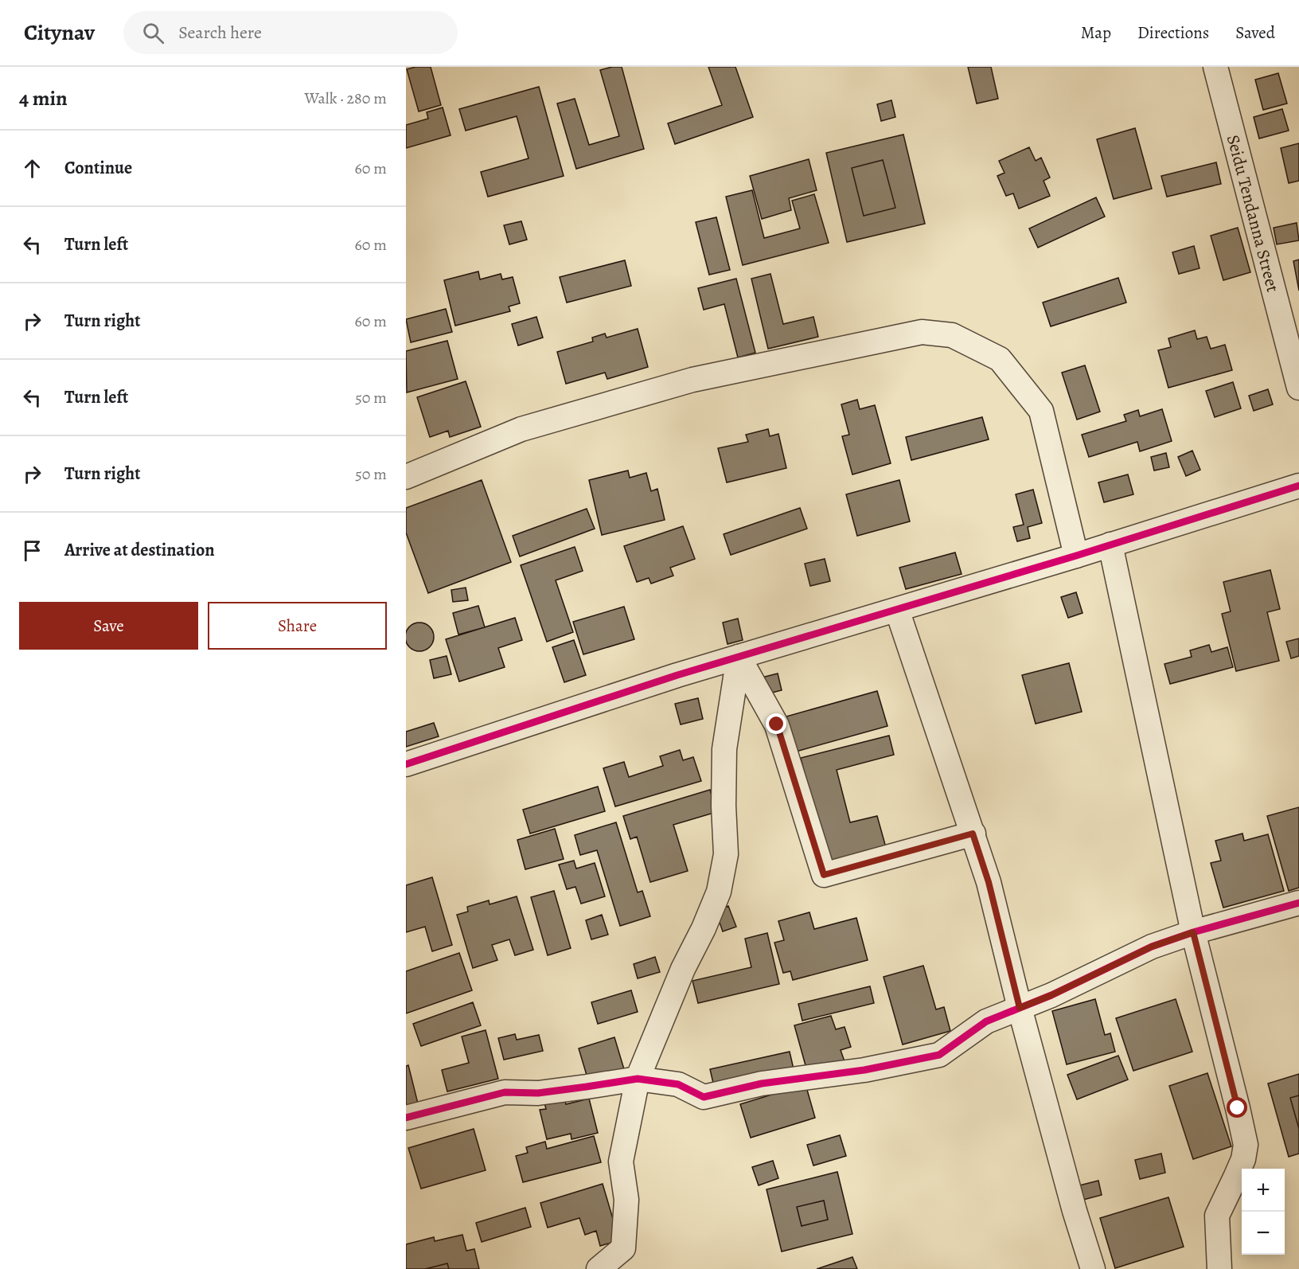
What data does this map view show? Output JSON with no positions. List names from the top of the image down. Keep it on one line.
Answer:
{"streets":{"street":["Seidu Tendanna Street"]},"page":{"header":"Citynav","search":"Search here","nav":["Map","Directions","Saved"],"heading":["4 min","Walk · 280 m"],"list":[["Continue","60 m"],["Turn left","60 m"],["Turn right","60 m"],["Turn left","50 m"],["Turn right","50 m"],"Arrive at destination"],"buttons":["Save","Share"],"map_buttons":["+","−"]}}
